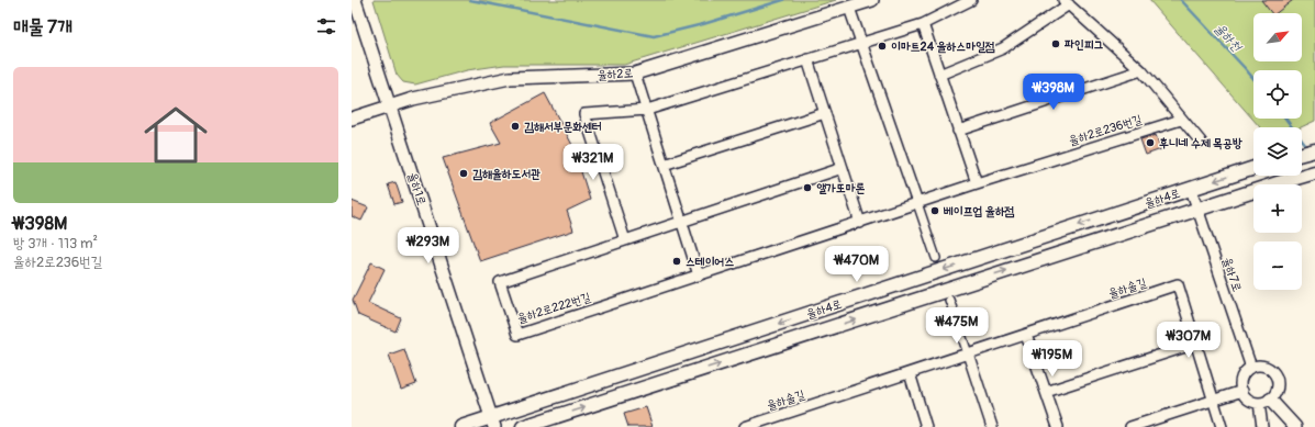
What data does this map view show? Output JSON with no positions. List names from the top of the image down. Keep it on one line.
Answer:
{"streets":{"main road":["율하4로"],"street":["율하2로","율하2로236번길","율하1로","율하7로","율하솔길","율하2로222번길"]},"crossings":[["율하2로","율하1로"],["율하2로236번길","율하2로222번길"],["율하1로","율하4로"],["율하4로","율하7로"]],"water":["율하천"],"places":["파인피그","이마트24 율하스마일점","김해서부문화센터","후니네 수제 목공방","김해율하도서관","앨가또마론","베이프업 율하점","스테이어스"],"north":"top right","page":{"heading":"매물 7개","map_buttons":["+","−"],"list":[{"name":"₩398M","note":"방 3개 · 113 m² · 율하2로236번길"}],"price":["₩398M","₩321M","₩293M","₩470M","₩475M","₩307M","₩195M"]}}
